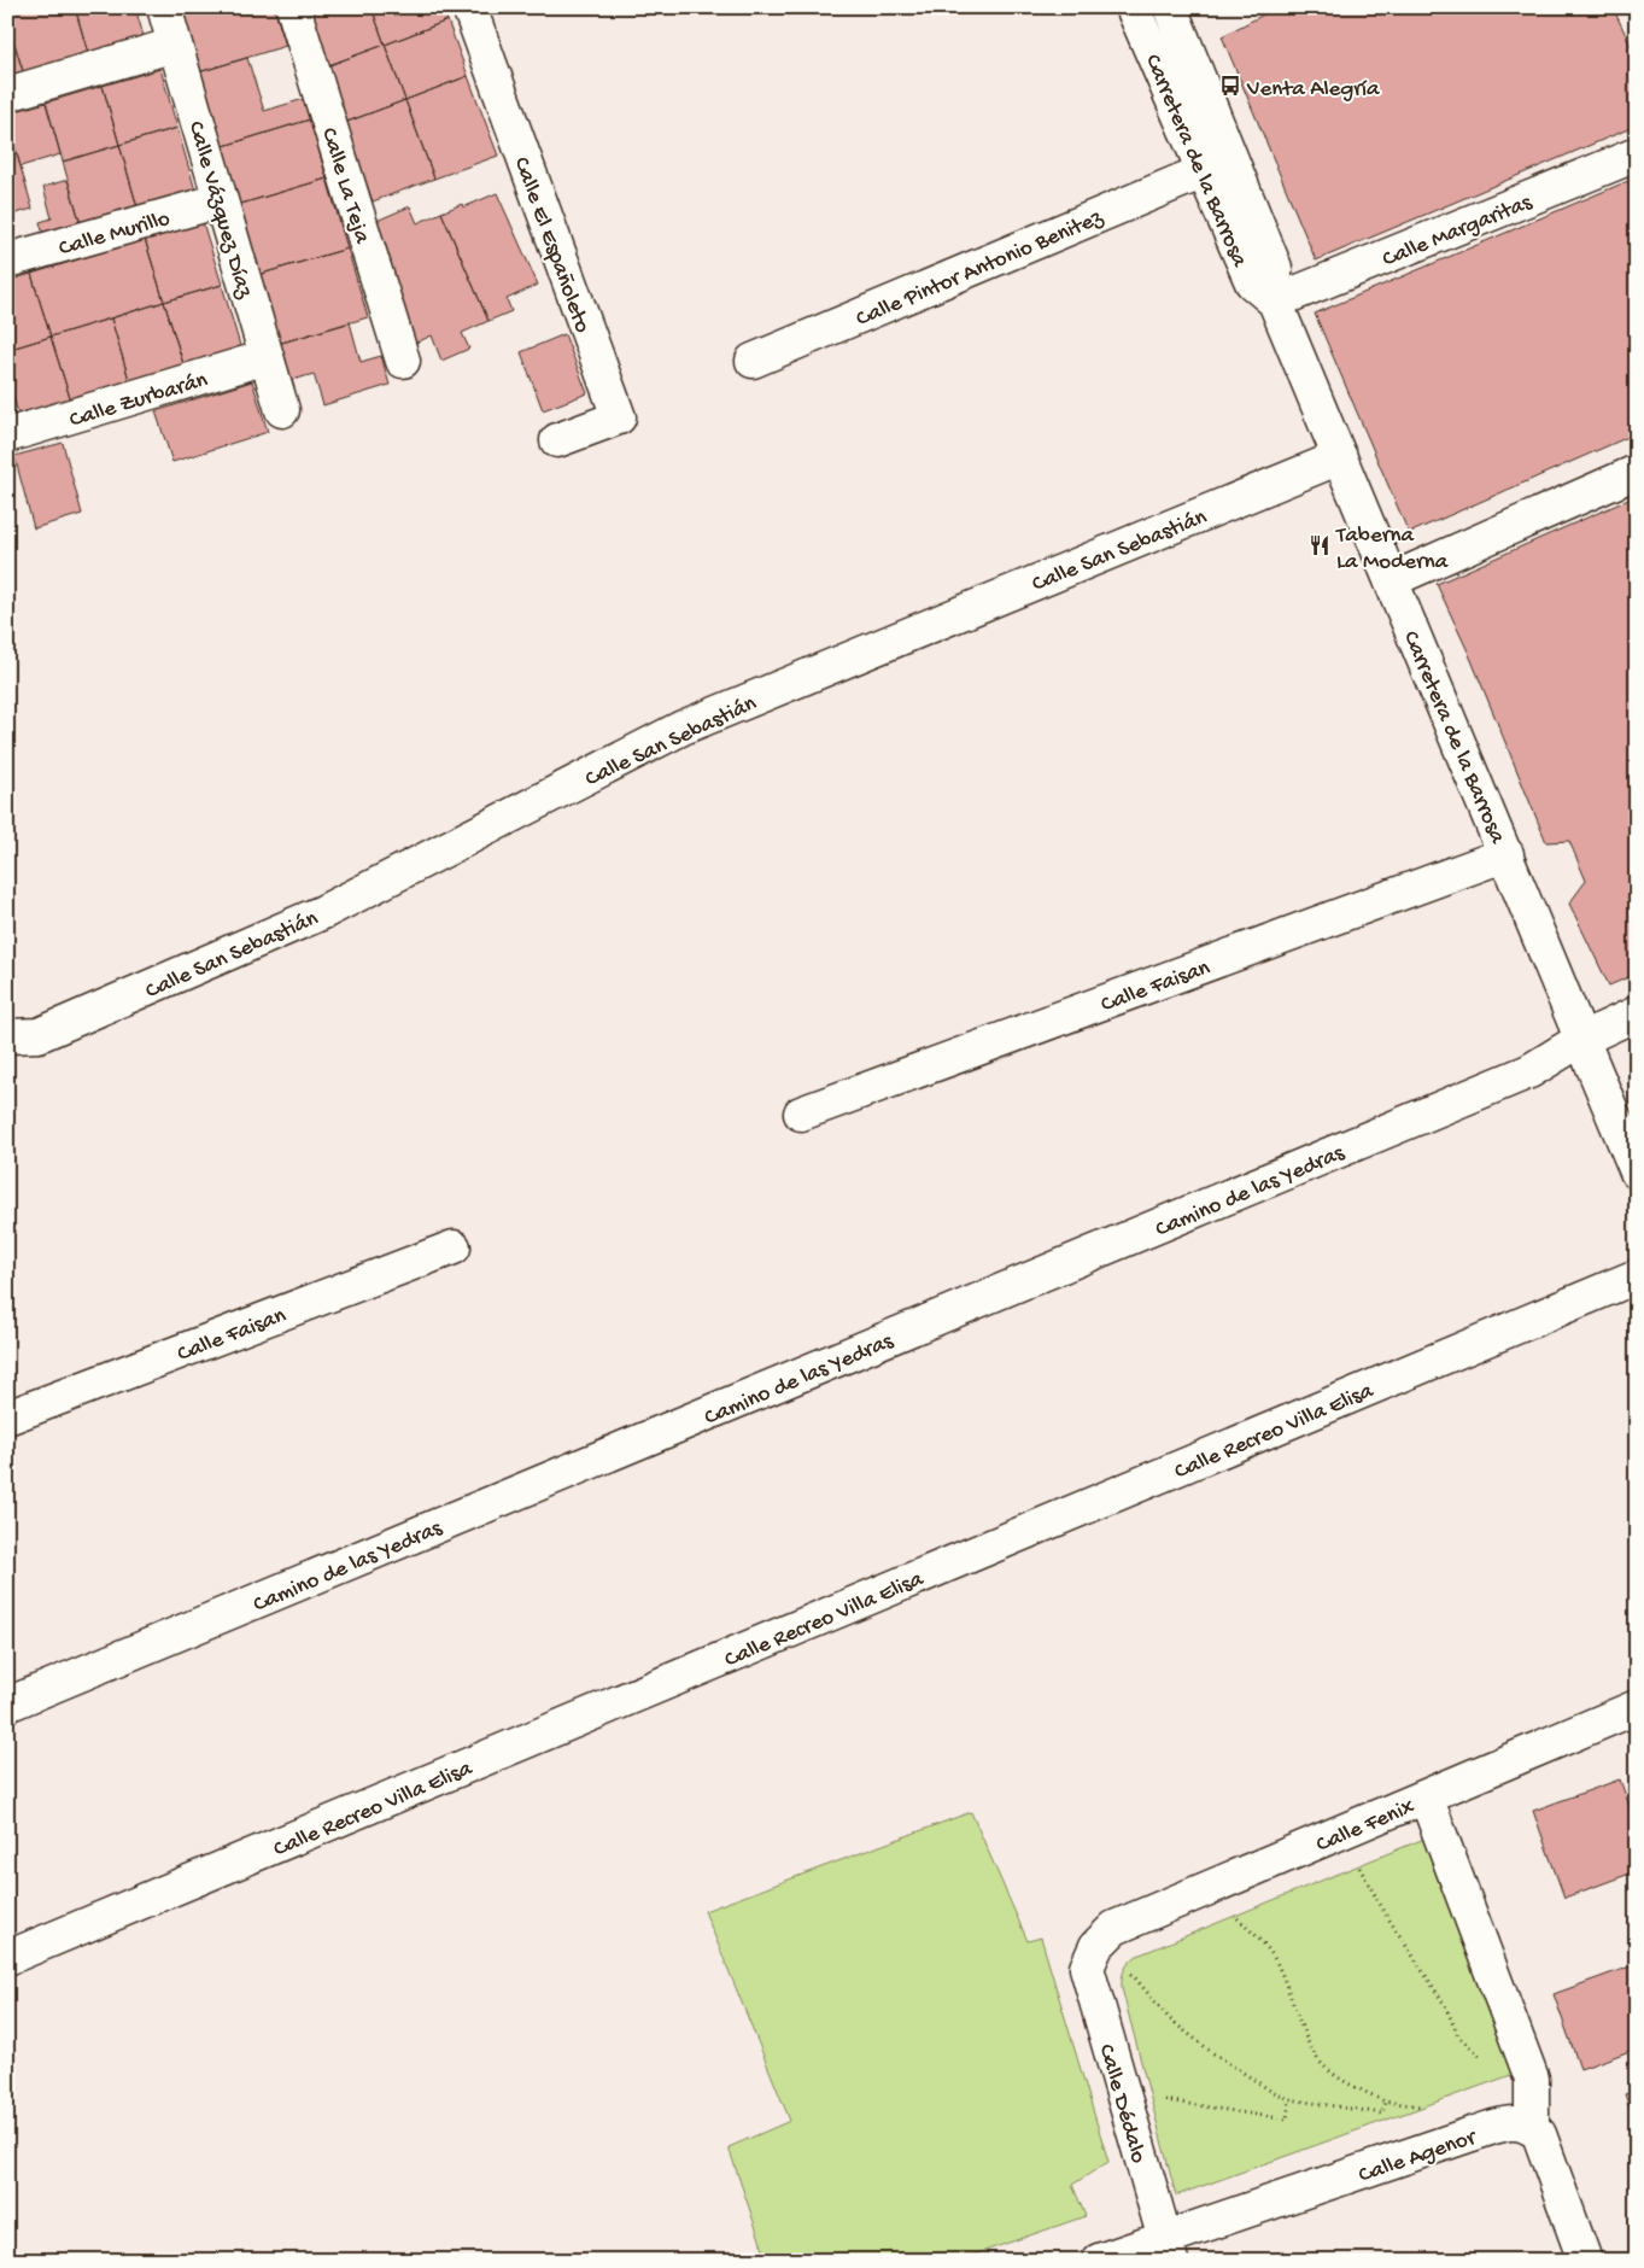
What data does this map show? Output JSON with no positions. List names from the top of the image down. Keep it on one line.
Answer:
{"streets":{"street":["Carretera de la Barrosa","Calle La Teja","Calle Vázquez Díaz","Calle Margaritas","Calle Murillo","Calle El Españoleto","Calle Pintor Antonio Benitez","Calle Zurbarán","Calle San Sebastián","Calle Faisan","Camino de las Yedras","Calle Recreo Villa Elisa","Calle Fenix","Calle Dédalo","Calle Agenor"]},"crossings":[["Carretera de la Barrosa","Calle Margaritas"],["Carretera de la Barrosa","Calle Pintor Antonio Benitez"],["Carretera de la Barrosa","Calle San Sebastián"],["Carretera de la Barrosa","Calle Faisan"],["Carretera de la Barrosa","Camino de las Yedras"],["Calle Vázquez Díaz","Calle Murillo"],["Calle Vázquez Díaz","Calle Zurbarán"],["Calle Fenix","Calle Dédalo"],["Calle Dédalo","Calle Agenor"]],"places":{"bus stop":["Venta Alegría"],"restaurant":["Taberna La Moderna"]}}
